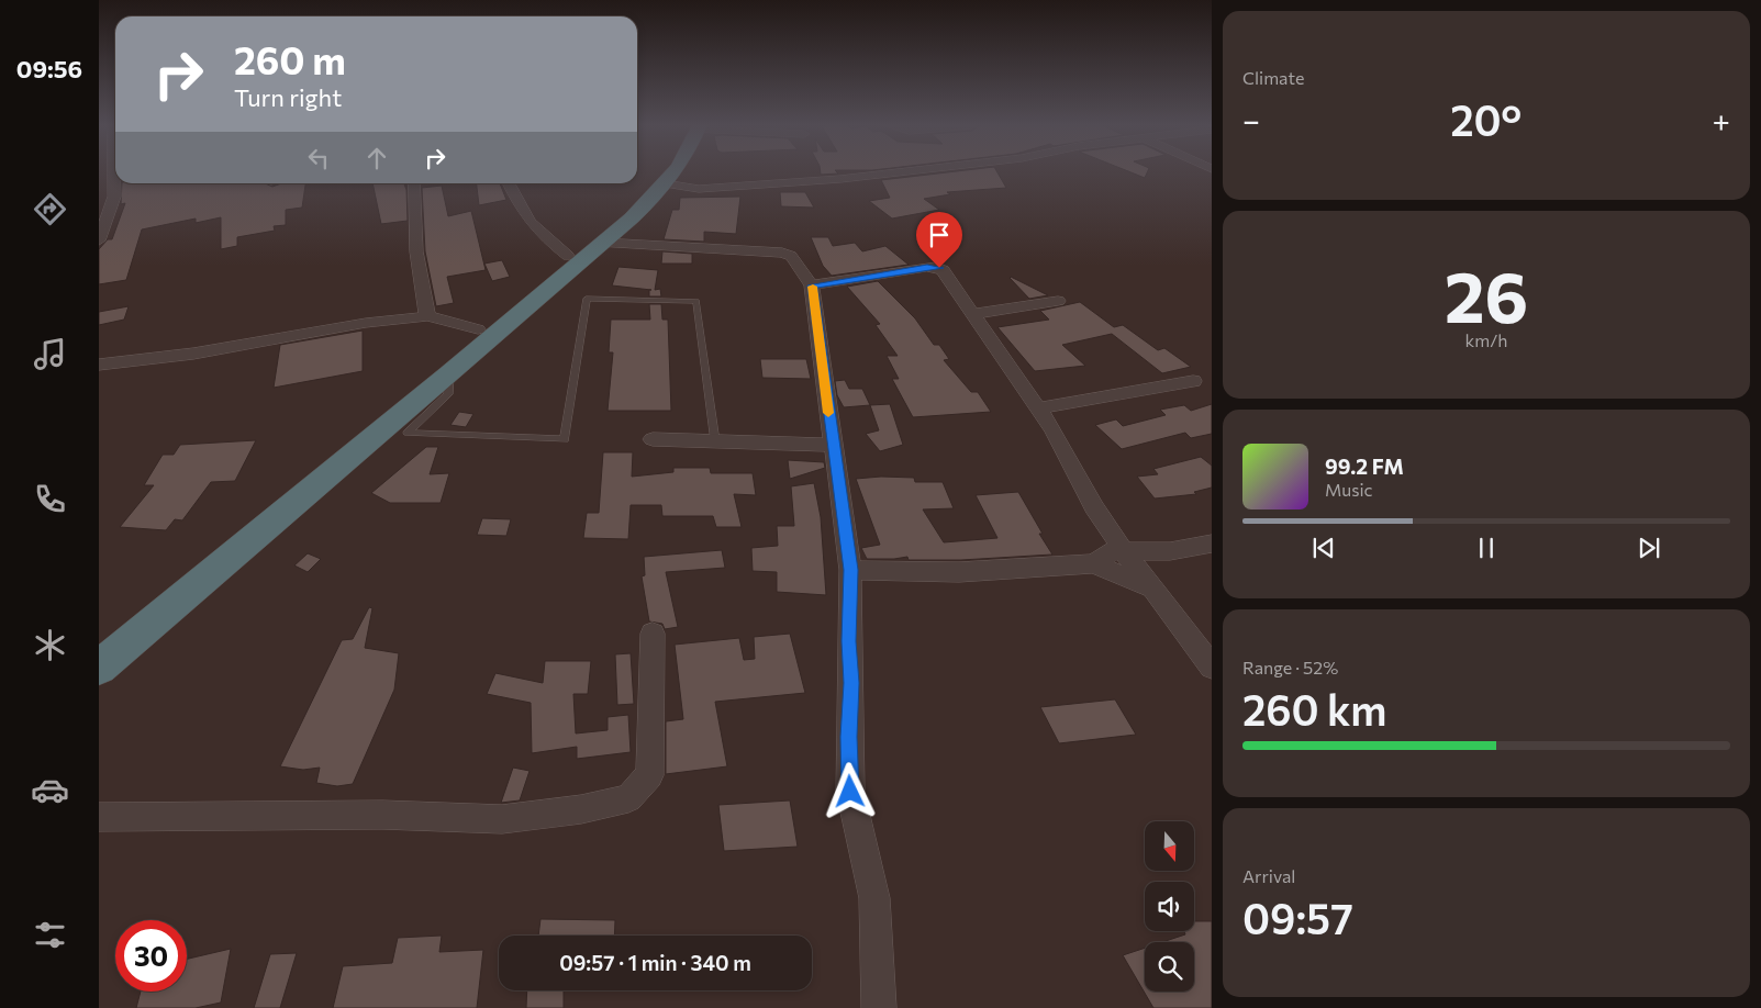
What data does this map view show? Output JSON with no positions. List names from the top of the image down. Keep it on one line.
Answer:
{"north":"bottom","page":{"tabs":"09:56","tile":["Climate",["26","km/h"],["Range · 52%","260 km"],["Arrival","09:57"]],"turn":["260 m","Turn right"],"heat":["−","20°","+"],"song":["99.2 FM","Music"],"limit":"30","trip":"09:57 · 1 min · 340 m"}}
